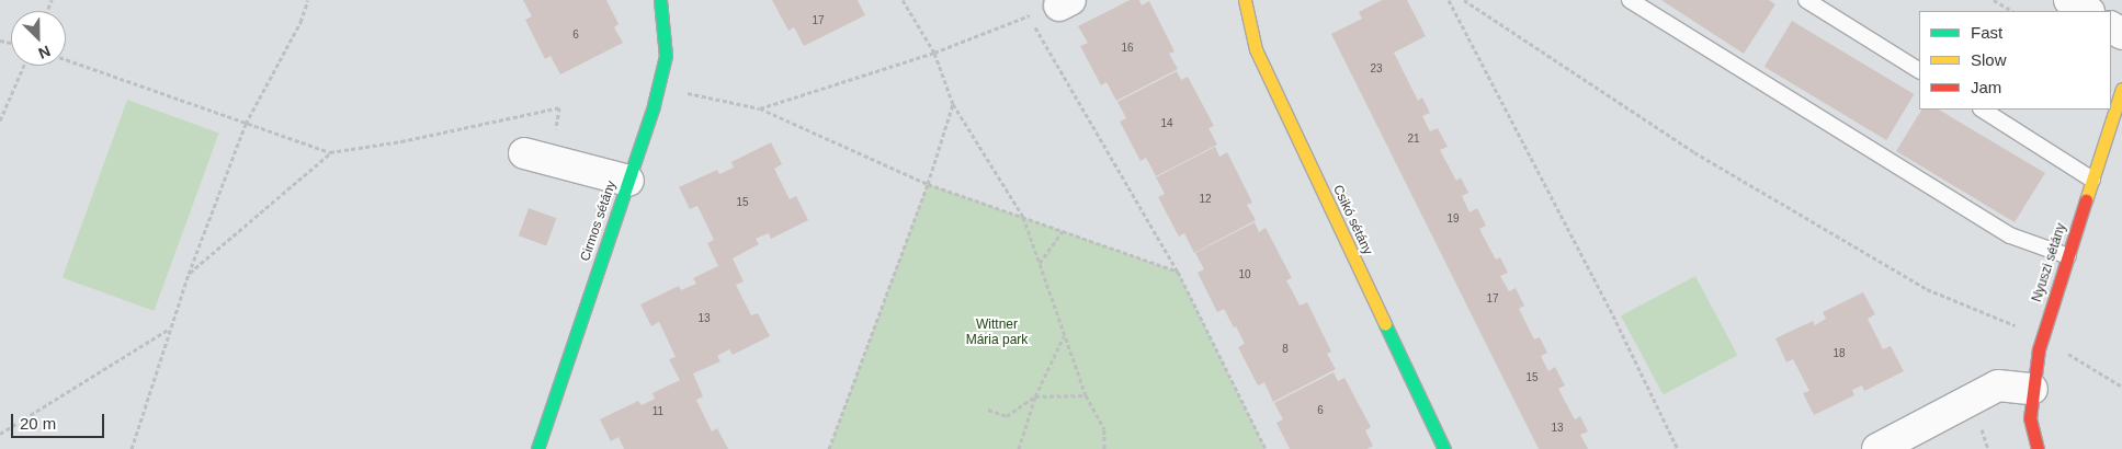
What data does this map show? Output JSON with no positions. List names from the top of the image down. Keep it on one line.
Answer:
{"streets":{"street":["Csikó sétány","Cirmos sétány","Nyuszi sétány"]},"parks":["Wittner Mária park"],"house_numbers":["17","6","16","23","14","21","12","15","19","10","17","13","8","18","15","6","11","13"],"legend":["Fast","Slow","Jam"],"scale_bar":"20 m","north":"bottom right"}
